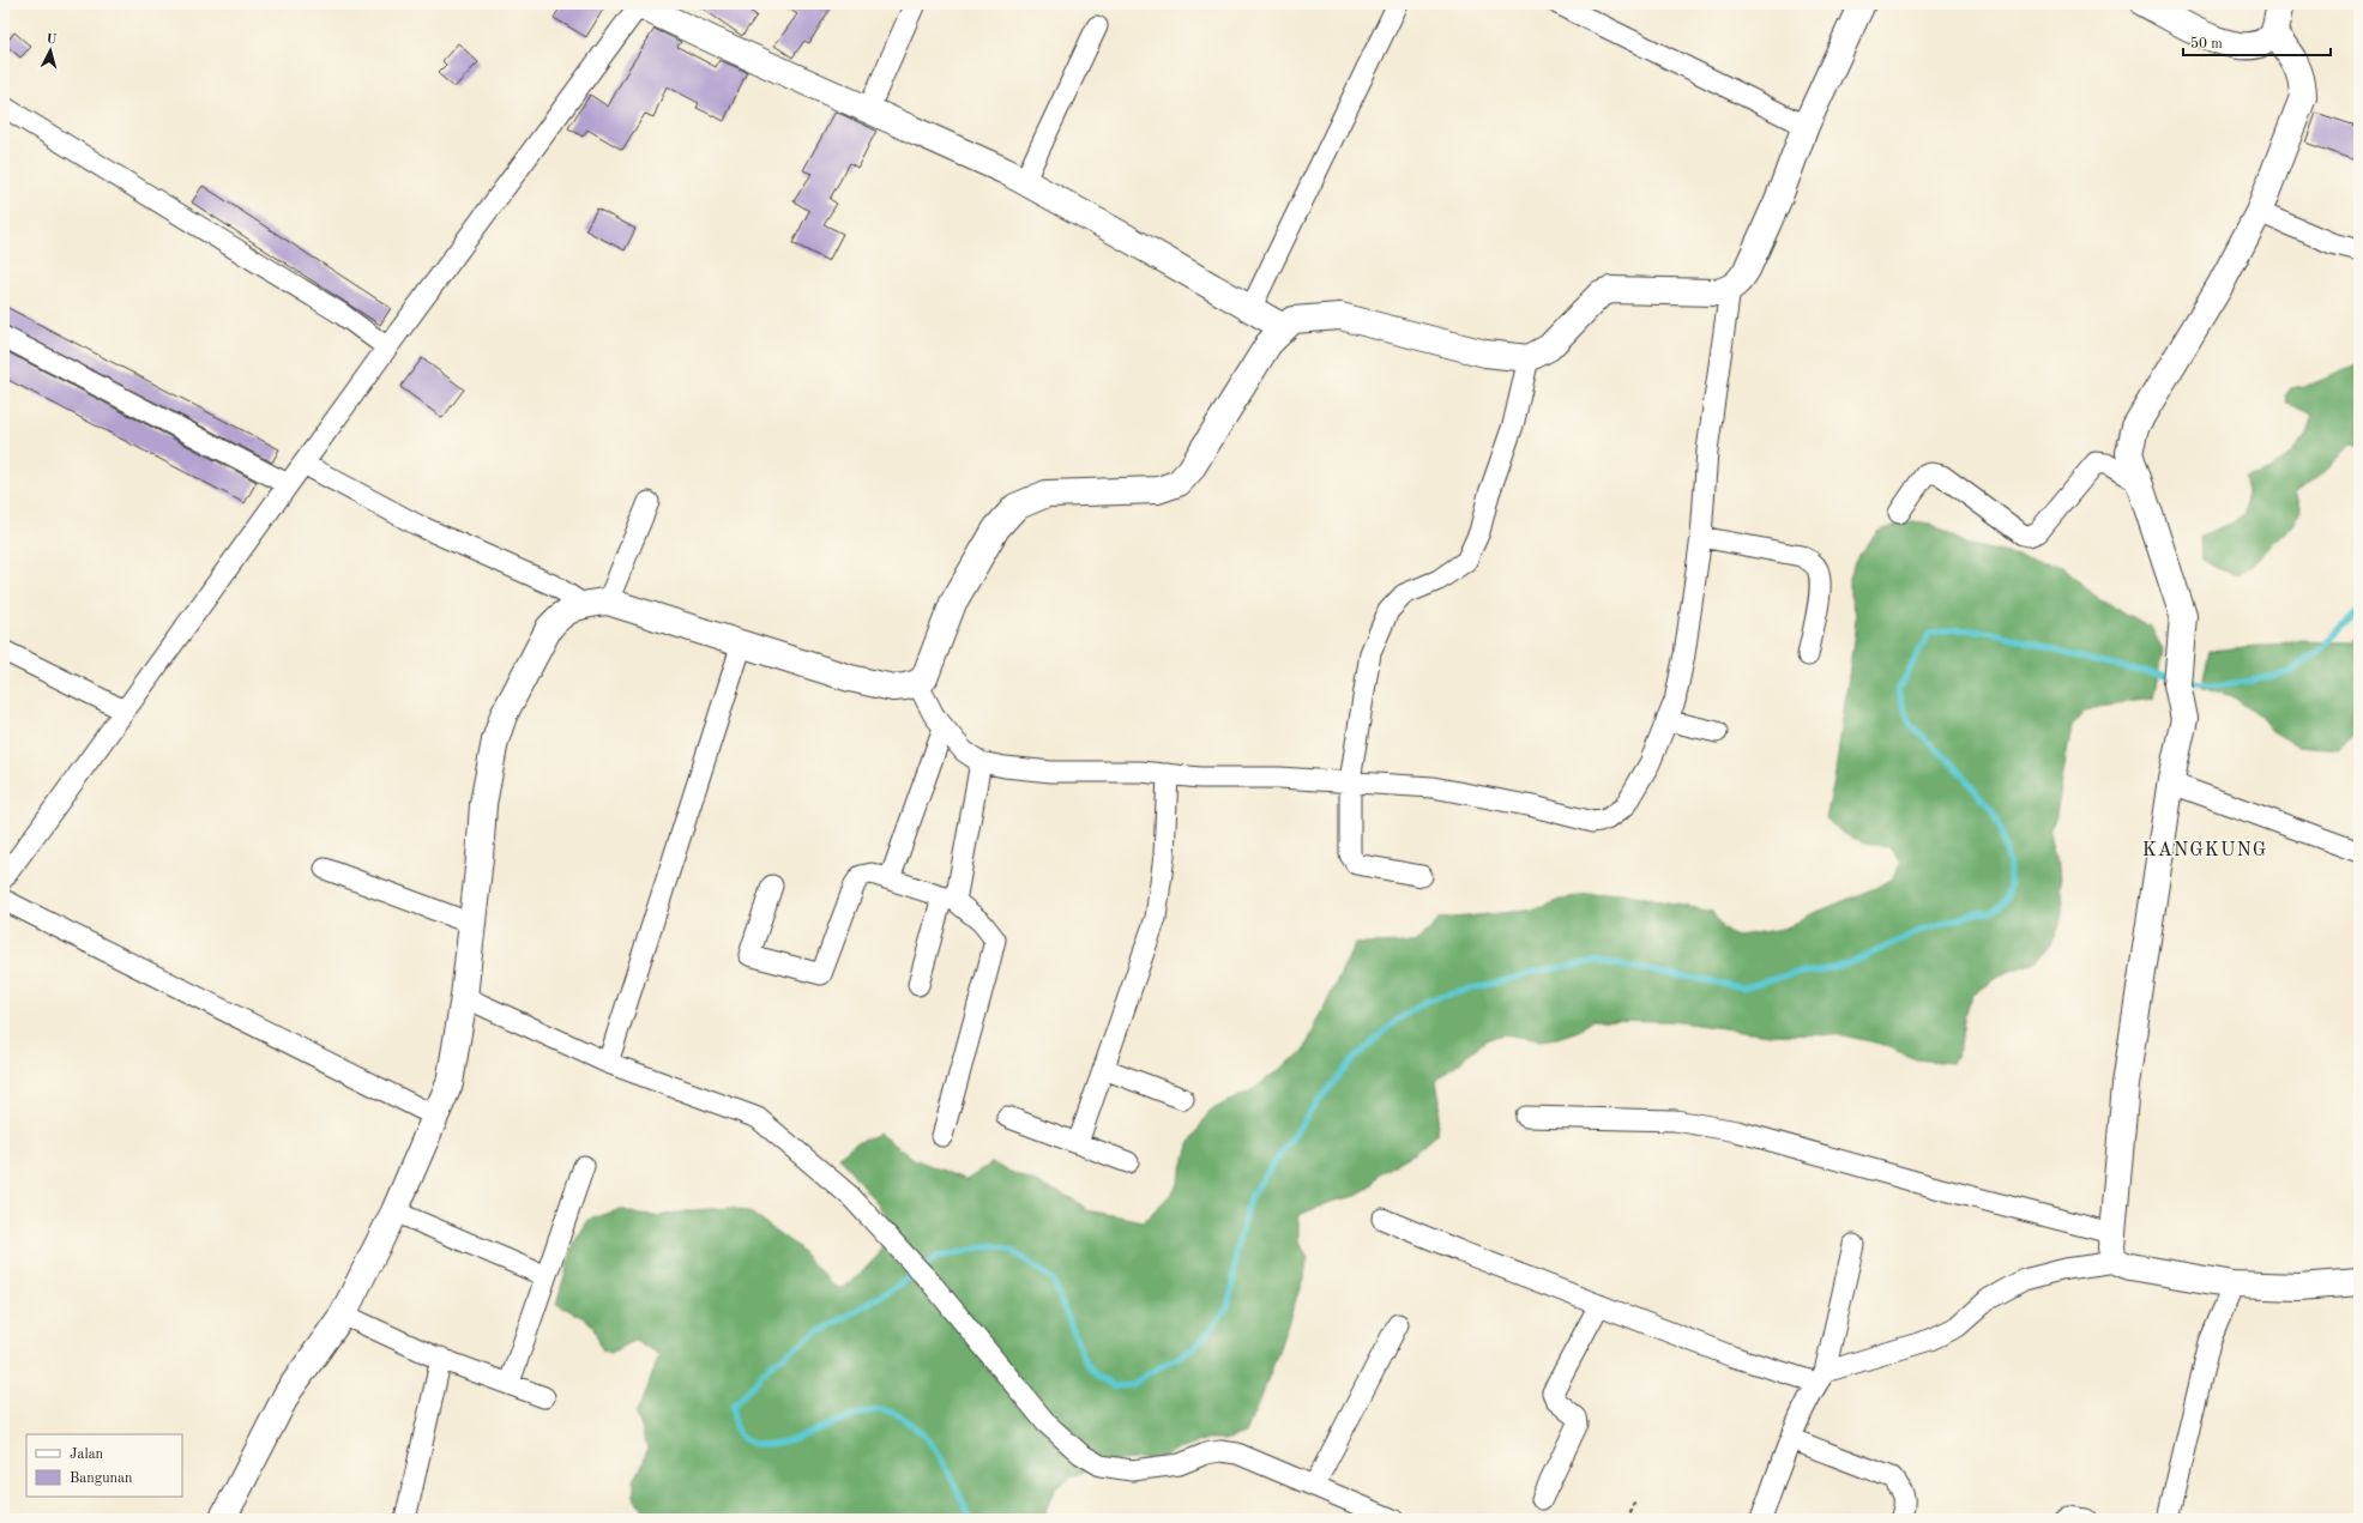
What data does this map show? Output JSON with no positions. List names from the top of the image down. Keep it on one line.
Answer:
{"districts":["KANGKUNG"],"legend":["Jalan","Bangunan"],"scale_bar":"50 m","north":"top"}
